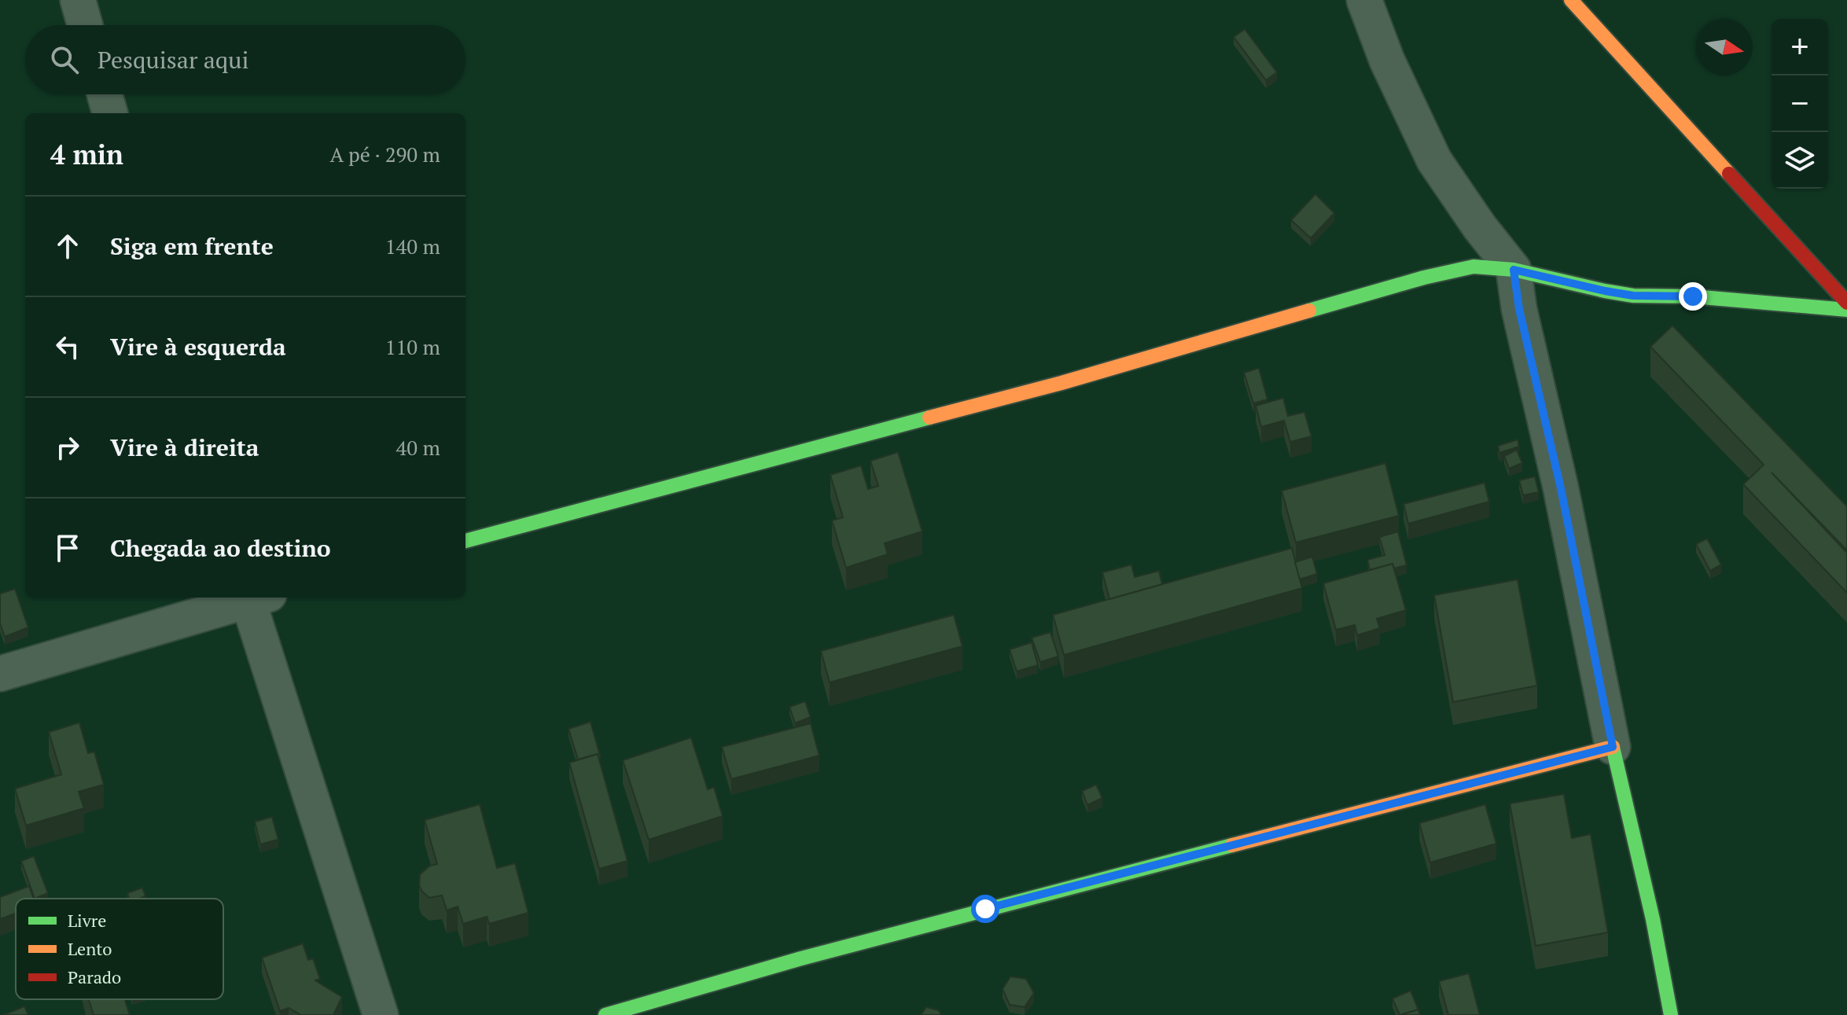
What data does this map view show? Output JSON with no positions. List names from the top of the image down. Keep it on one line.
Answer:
{"legend":["Livre","Lento","Parado"],"north":"right","page":{"map_buttons":["+","−"],"search":"Pesquisar aqui","heading":["4 min","A pé · 290 m"],"list":[["Siga em frente","140 m"],["Vire à esquerda","110 m"],["Vire à direita","40 m"],"Chegada ao destino"]}}
